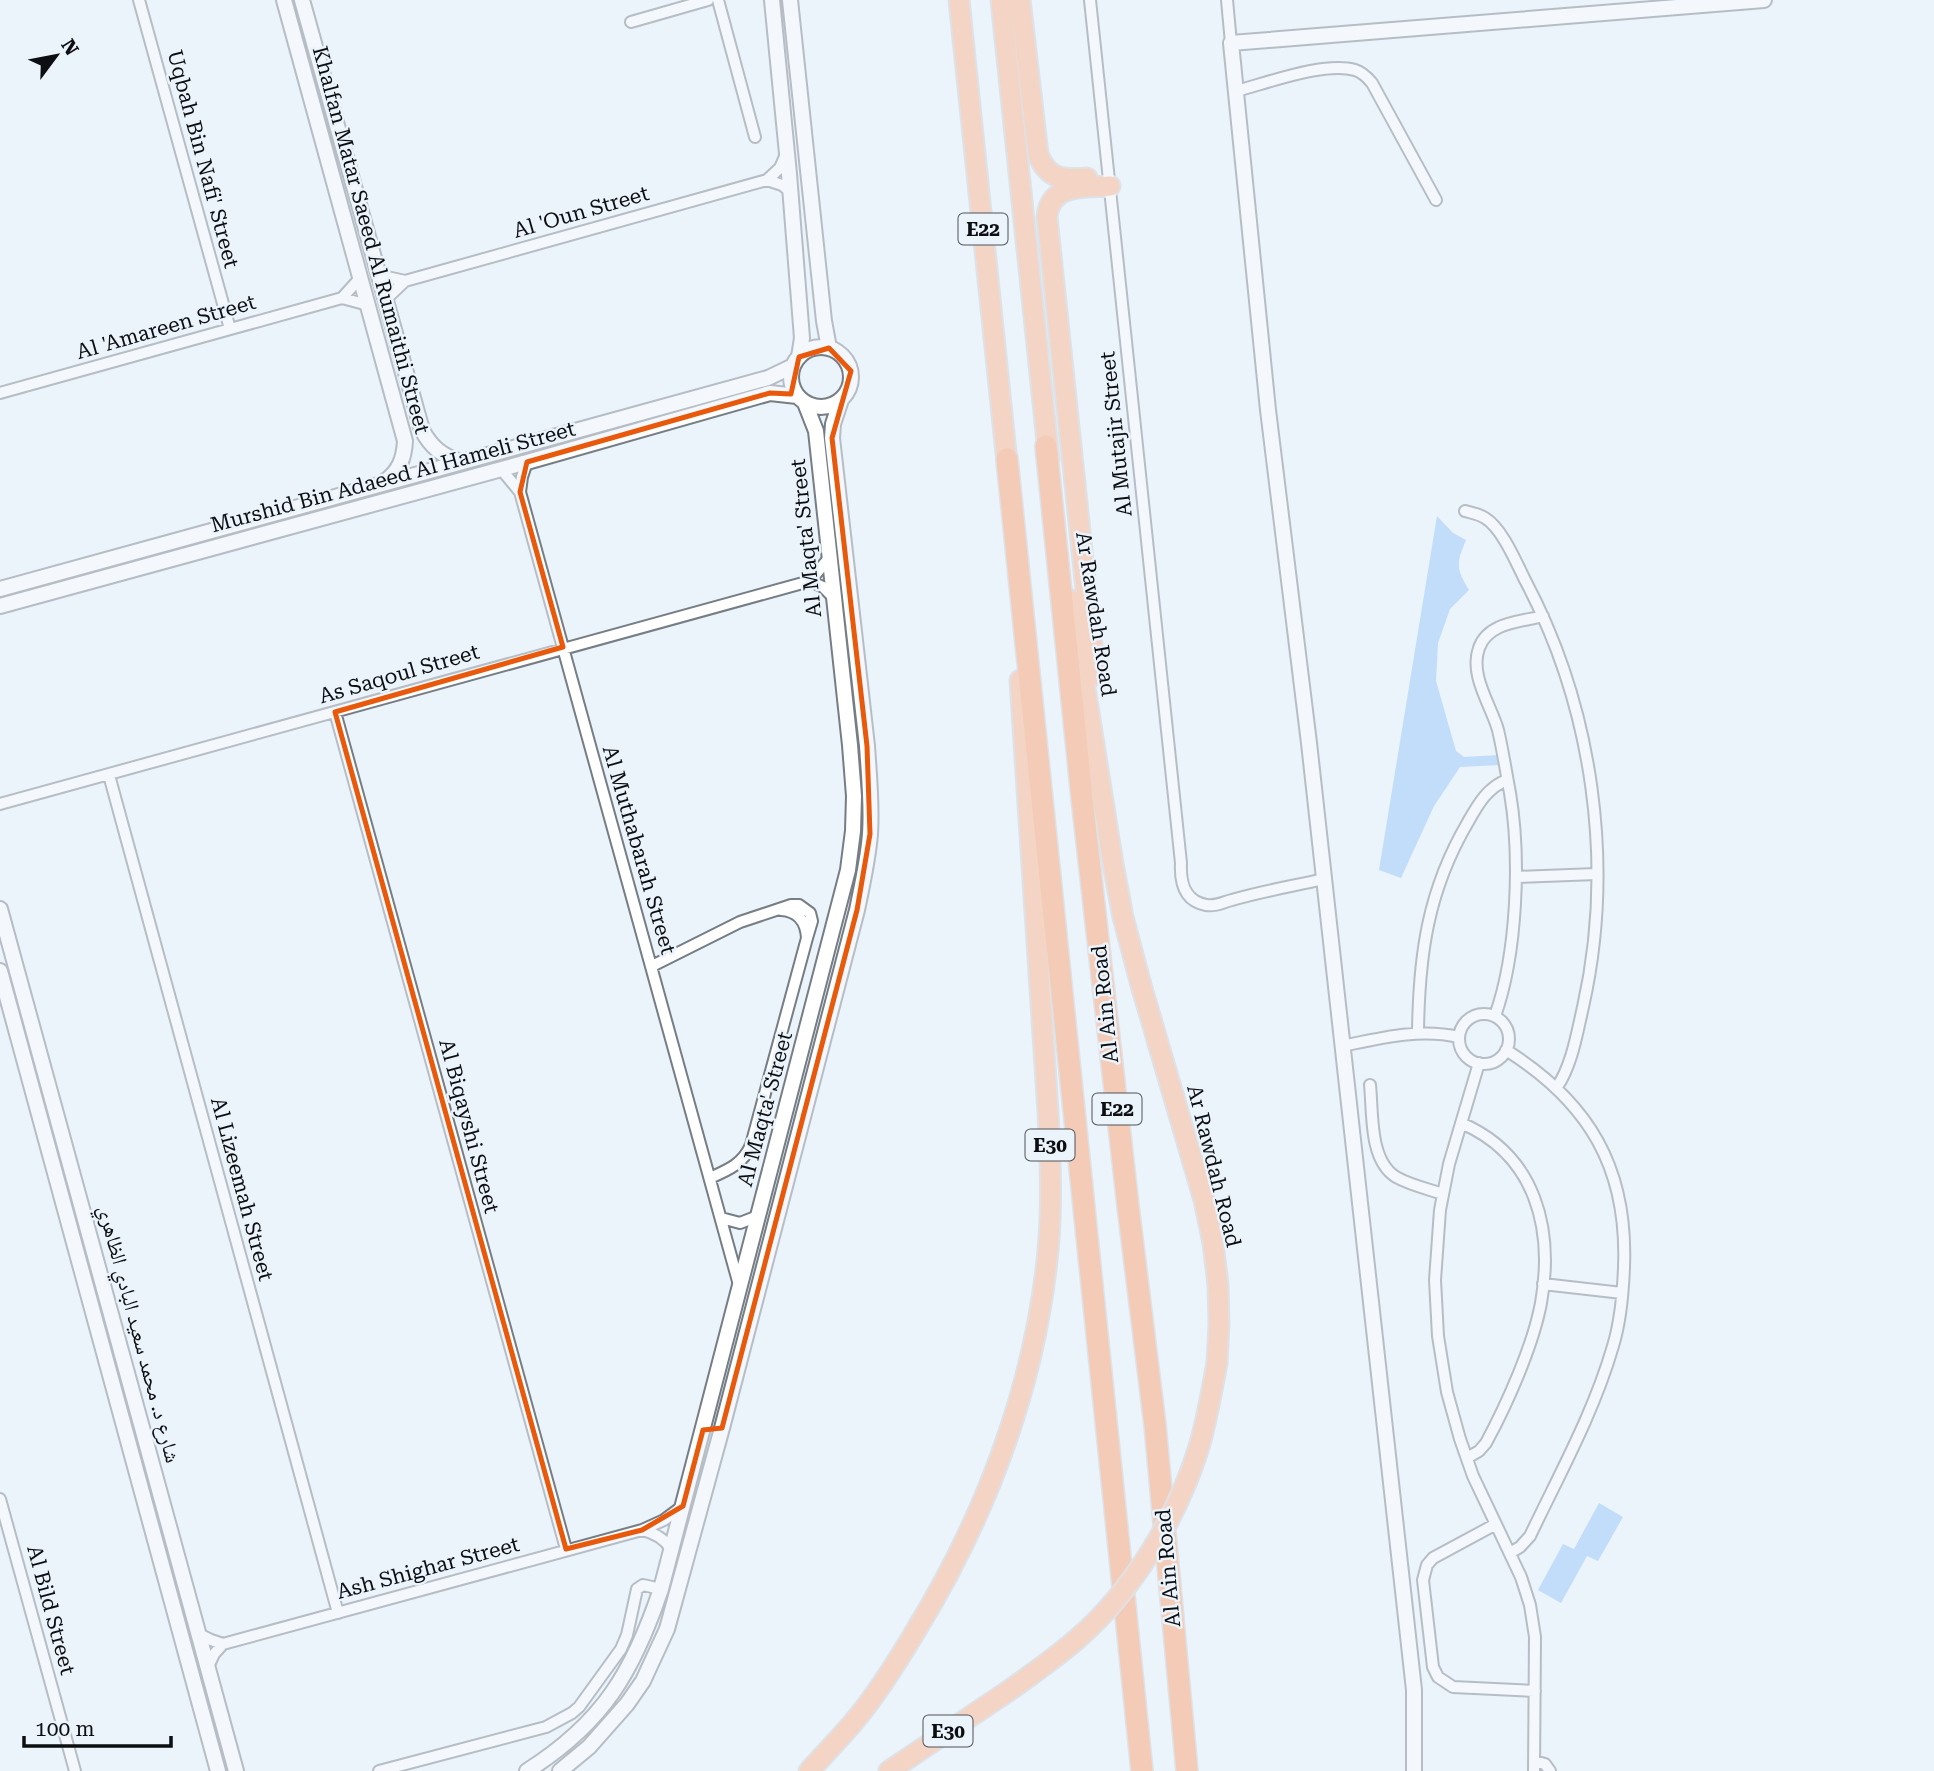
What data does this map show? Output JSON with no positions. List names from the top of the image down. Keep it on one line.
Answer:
{"streets":{"highway":["E22","Ar Rawdah Road","Al Ain Road","E30"],"street":["Uqbah Bin Nafi' Street","Al 'Oun Street","Khalfan Matar Saeed Al Rumaithi Street","Al 'Amareen Street","Al Mutajir Street","Murshid Bin Adaeed Al Hameli Street","Al Maqta' Street","As Saqoul Street","Al Muthabarah Street","Al Biqayshi Street","Al Lizeemah Street","شارع د. محمد سعيد البادي الظاهري","Ash Shighar Street","Al Bild Street"]},"crossings":[["Uqbah Bin Nafi' Street","Al 'Amareen Street"],["Al 'Oun Street","Khalfan Matar Saeed Al Rumaithi Street"],["E22","Ar Rawdah Road"],["E22","Al Ain Road"],["E22","E30"],["Khalfan Matar Saeed Al Rumaithi Street","Murshid Bin Adaeed Al Hameli Street"],["Murshid Bin Adaeed Al Hameli Street","Al Maqta' Street"],["Murshid Bin Adaeed Al Hameli Street","Al Muthabarah Street"],["Al Maqta' Street","Al Muthabarah Street"],["Al Maqta' Street","Ash Shighar Street"],["Ar Rawdah Road","Al Ain Road"],["As Saqoul Street","Al Muthabarah Street"],["As Saqoul Street","Al Biqayshi Street"],["As Saqoul Street","Al Lizeemah Street"],["Al Ain Road","E30"],["Al Biqayshi Street","Ash Shighar Street"],["Al Lizeemah Street","Ash Shighar Street"]],"scale_bar":"100 m","north":"top right"}
